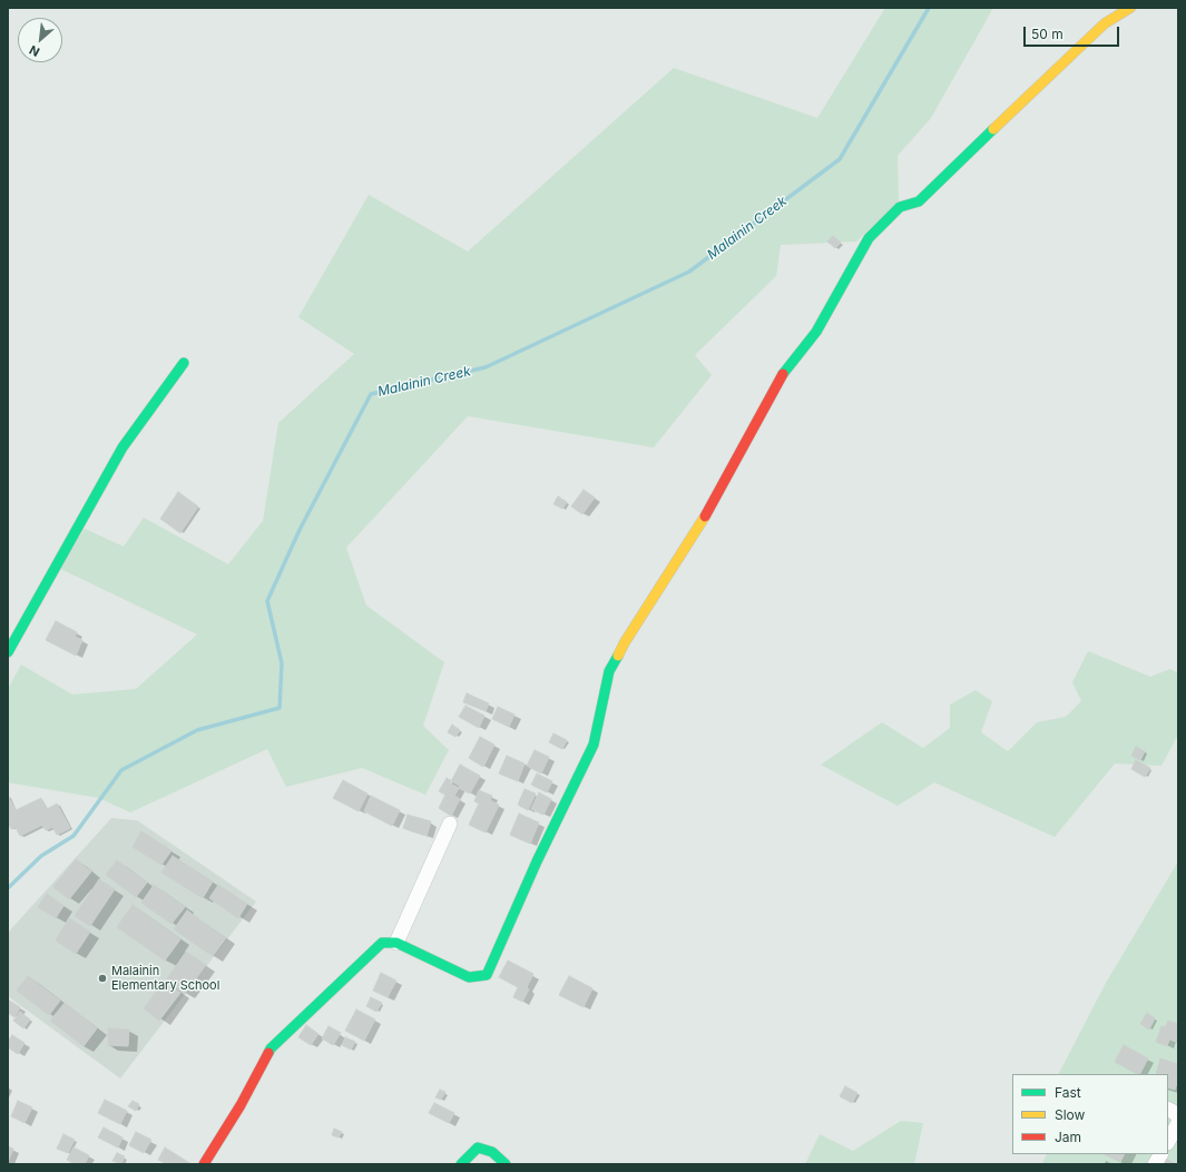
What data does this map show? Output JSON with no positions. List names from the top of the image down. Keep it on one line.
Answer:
{"water":["Malainin Creek"],"places":["Malainin Elementary School"],"legend":["Fast","Slow","Jam"],"scale_bar":"50 m","north":"bottom left"}
